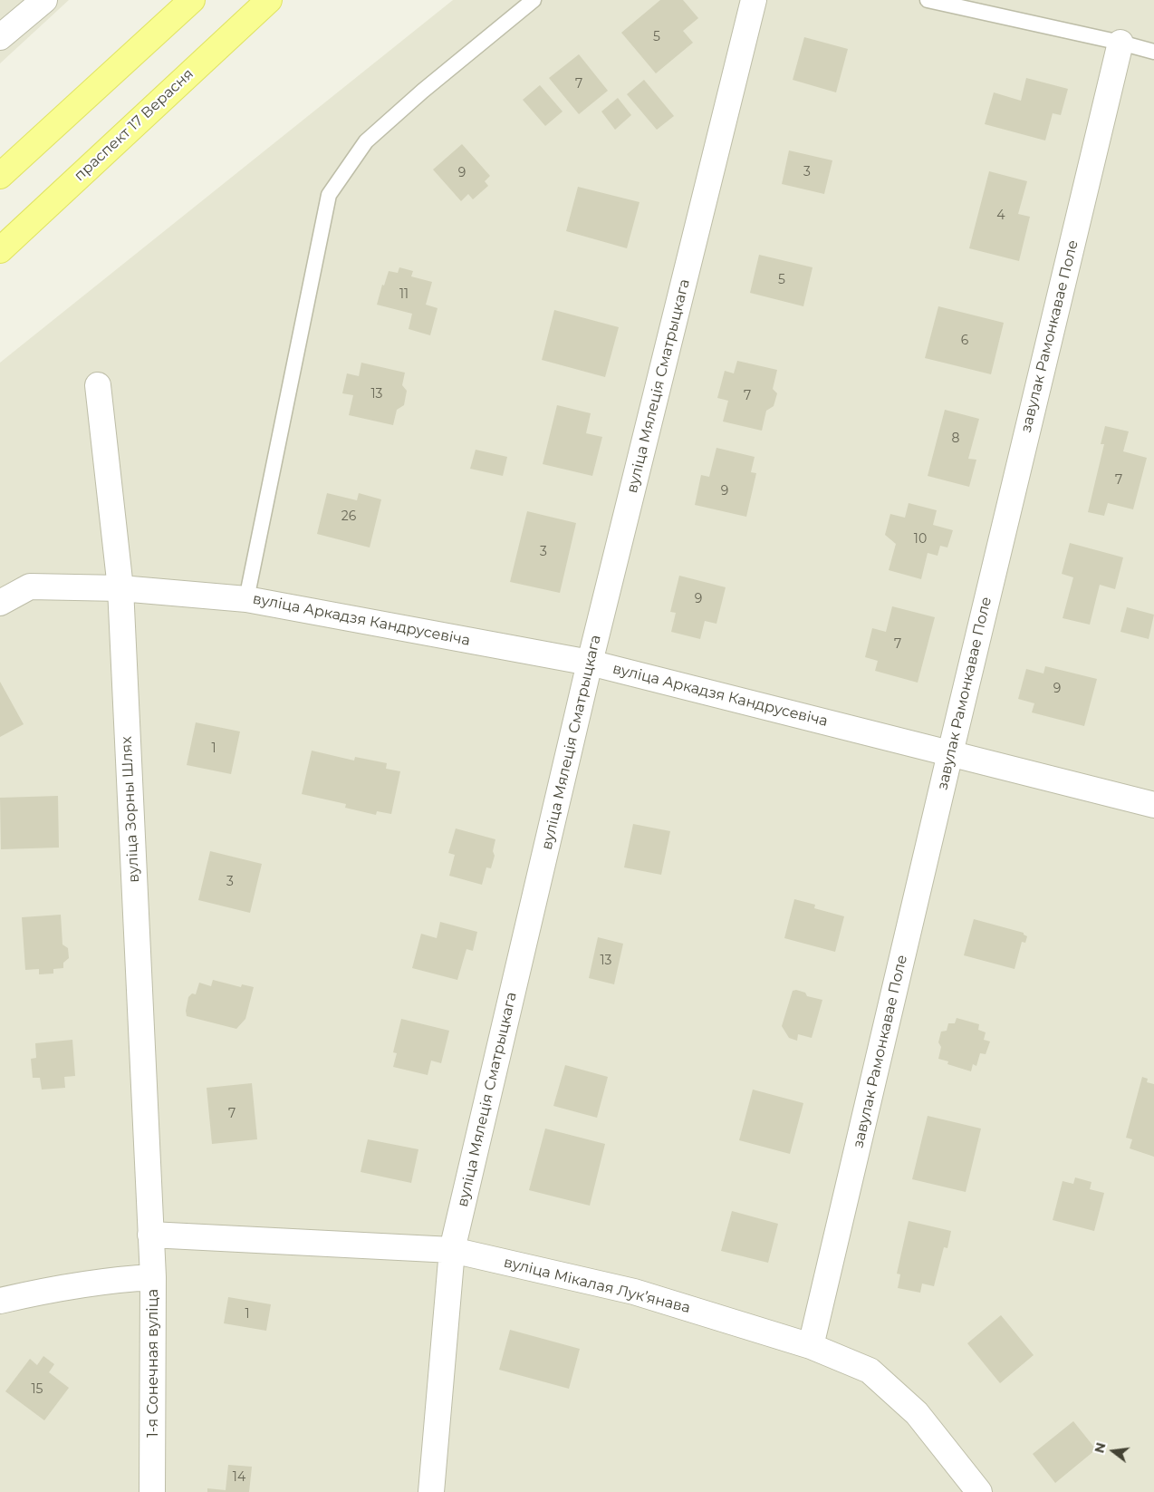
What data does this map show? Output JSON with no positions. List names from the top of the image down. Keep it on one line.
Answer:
{"streets":{"main road":["праспект 17 Верасня"],"street":["завулак Рамонкавае Поле","вуліца Мялеція Сматрыцкага","вуліца Аркадзя Кандрусевіча","вуліца Зорны Шлях","вуліца Мікалая Лукʼянава","1-я Сонечная вуліца"]},"crossings":[["завулак Рамонкавае Поле","вуліца Аркадзя Кандрусевіча"],["завулак Рамонкавае Поле","вуліца Мікалая Лукʼянава"],["вуліца Мялеція Сматрыцкага","вуліца Аркадзя Кандрусевіча"],["вуліца Мялеція Сматрыцкага","вуліца Мікалая Лукʼянава"],["вуліца Аркадзя Кандрусевіча","вуліца Зорны Шлях"],["вуліца Зорны Шлях","вуліца Мікалая Лукʼянава"],["вуліца Зорны Шлях","1-я Сонечная вуліца"],["вуліца Мікалая Лукʼянава","1-я Сонечная вуліца"]],"house_numbers":["5","7","3","9","4","5","11","6","13","7","8","7","9","26","10","3","9","7","9","1","3","13","7","1","15","14"],"north":"left"}
